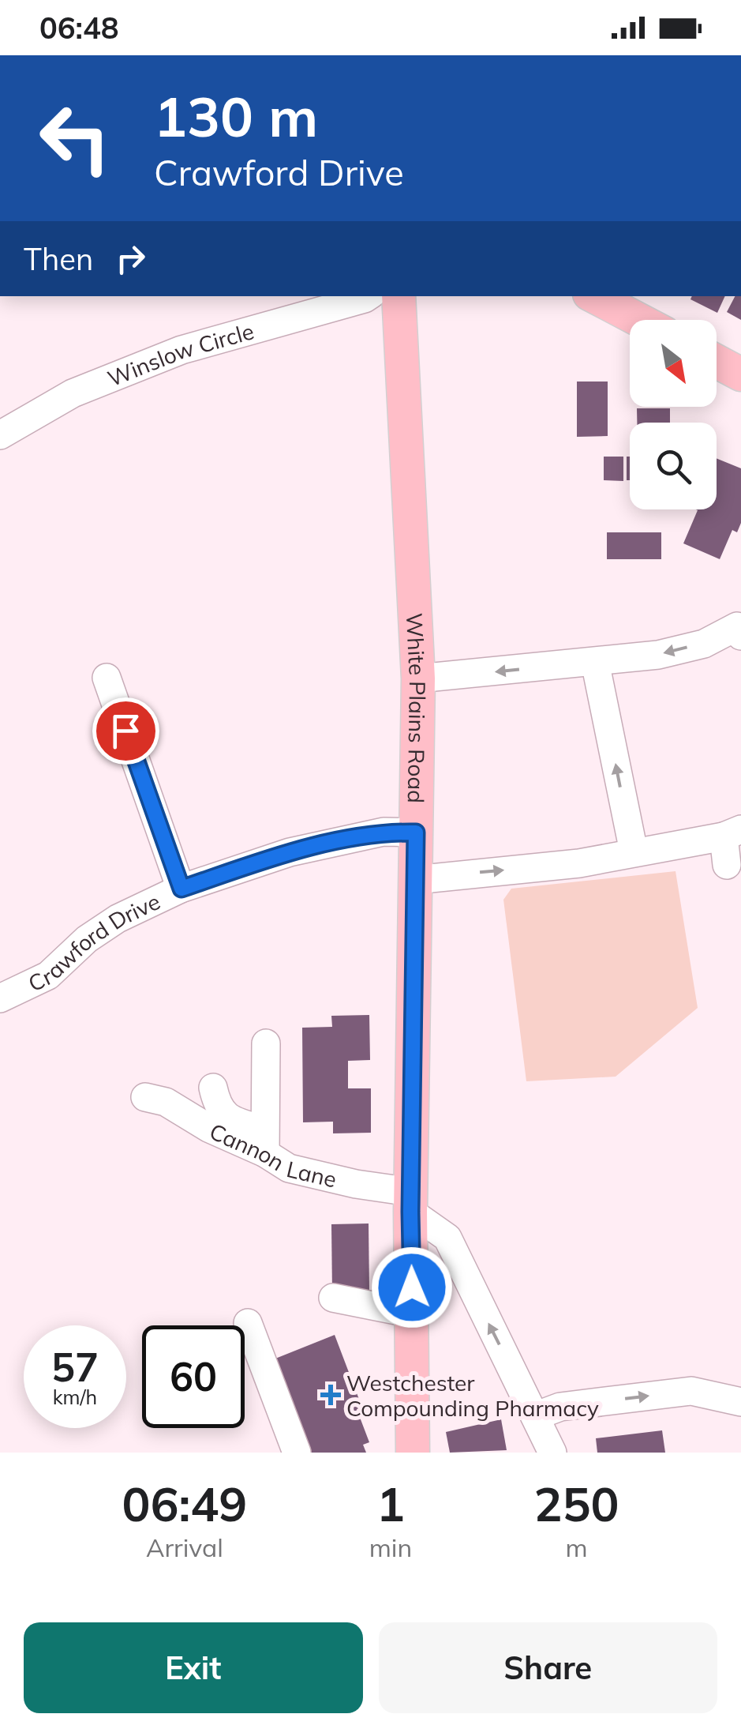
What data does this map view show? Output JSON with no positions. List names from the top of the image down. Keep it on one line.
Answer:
{"streets":{"main road":["White Plains Road"],"street":["Winslow Circle","Crawford Drive","Cannon Lane"]},"crossings":[["White Plains Road","Crawford Drive"],["White Plains Road","Cannon Lane"]],"places":{"health":["Westchester Compounding Pharmacy"]},"north":"bottom right","page":{"status":"06:48","turn":["130 m","Crawford Drive"],"then":"Then","speed":"57 km/h","limit":"60","eta":["06:49","Arrival","1","min","250","m"],"buttons":["Exit","Share"]}}
